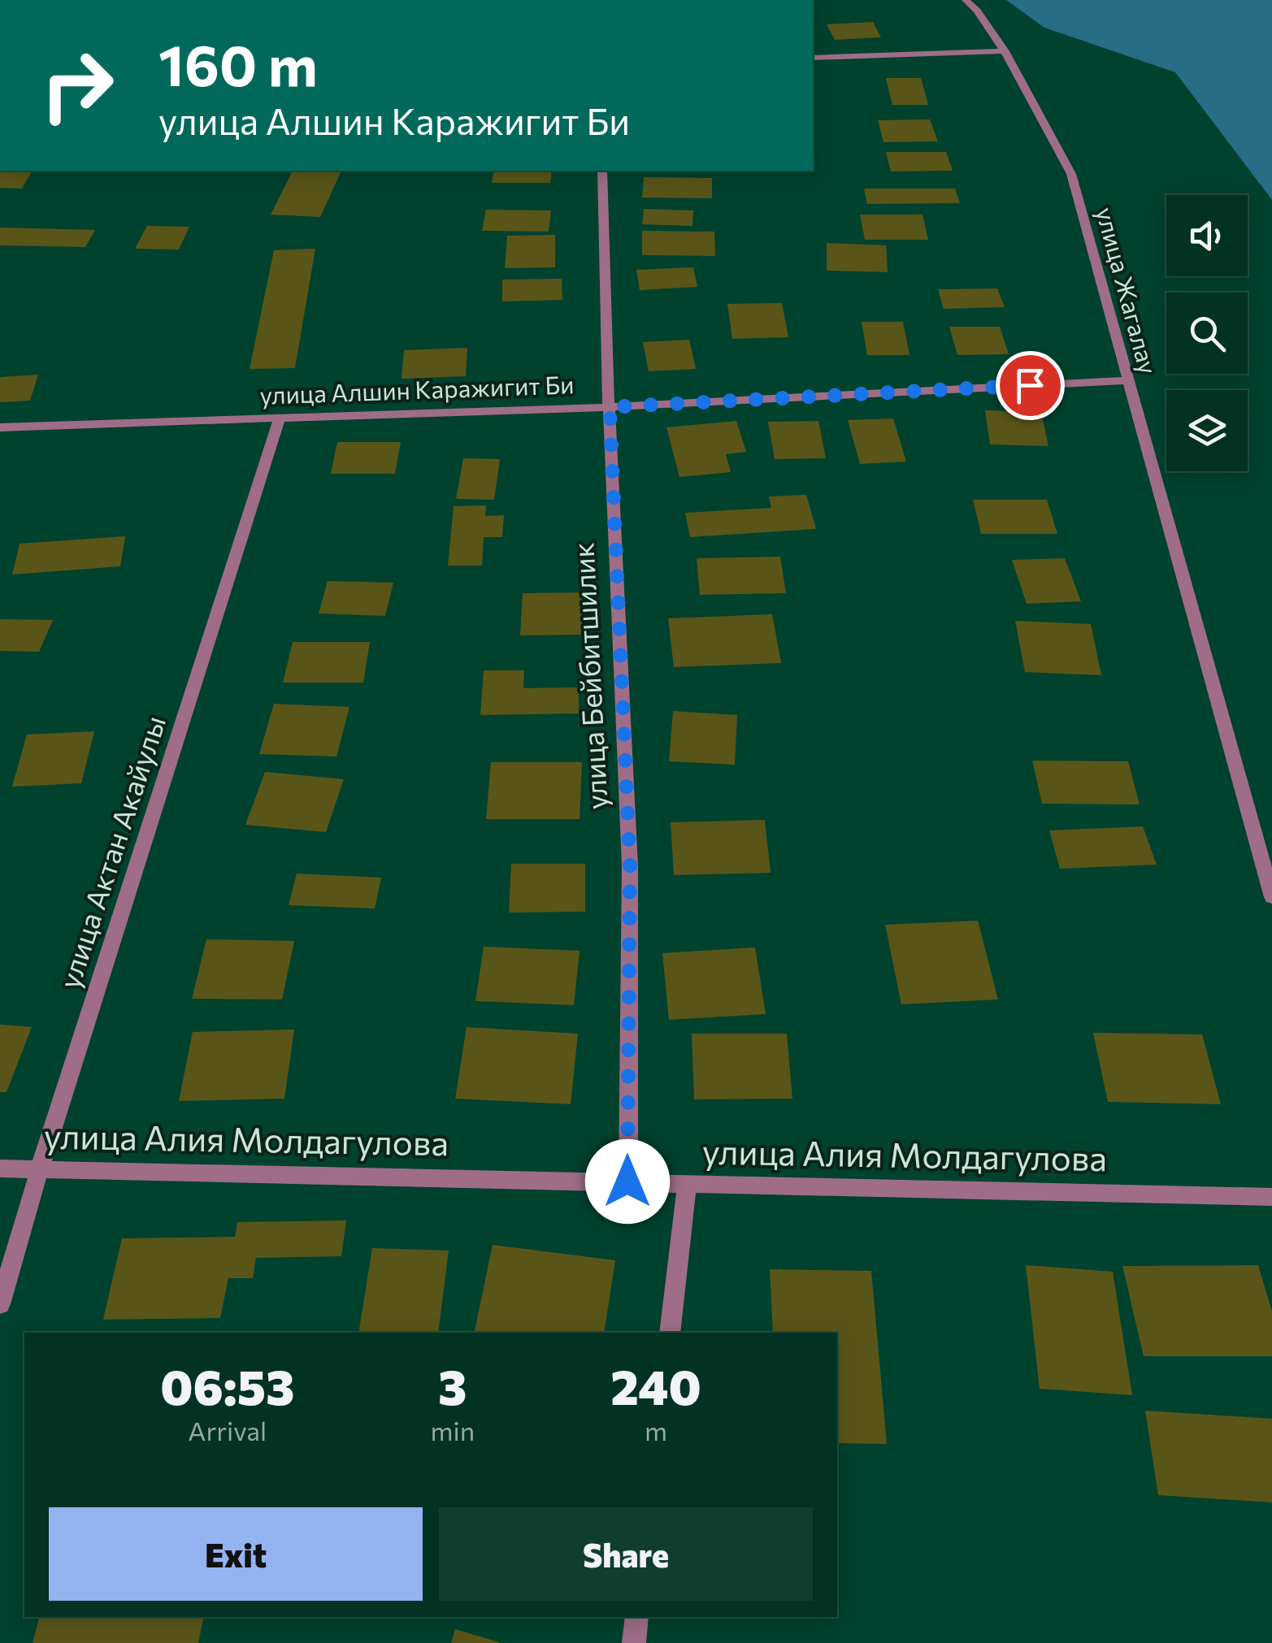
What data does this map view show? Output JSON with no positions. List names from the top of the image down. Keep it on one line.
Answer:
{"streets":{"street":["улица Жагалау","улица Алшин Каражигит Би","улица Бейбитшилик","улица Актан Акайулы","улица Алия Молдагулова"]},"crossings":[["улица Жагалау","улица Алшин Каражигит Би"],["улица Алшин Каражигит Би","улица Бейбитшилик"],["улица Алшин Каражигит Би","улица Актан Акайулы"],["улица Бейбитшилик","улица Алия Молдагулова"],["улица Актан Акайулы","улица Алия Молдагулова"]],"page":{"turn":["160 m","улица Алшин Каражигит Би"],"eta":["06:53","Arrival","3","min","240","m"],"buttons":["Exit","Share"]}}
